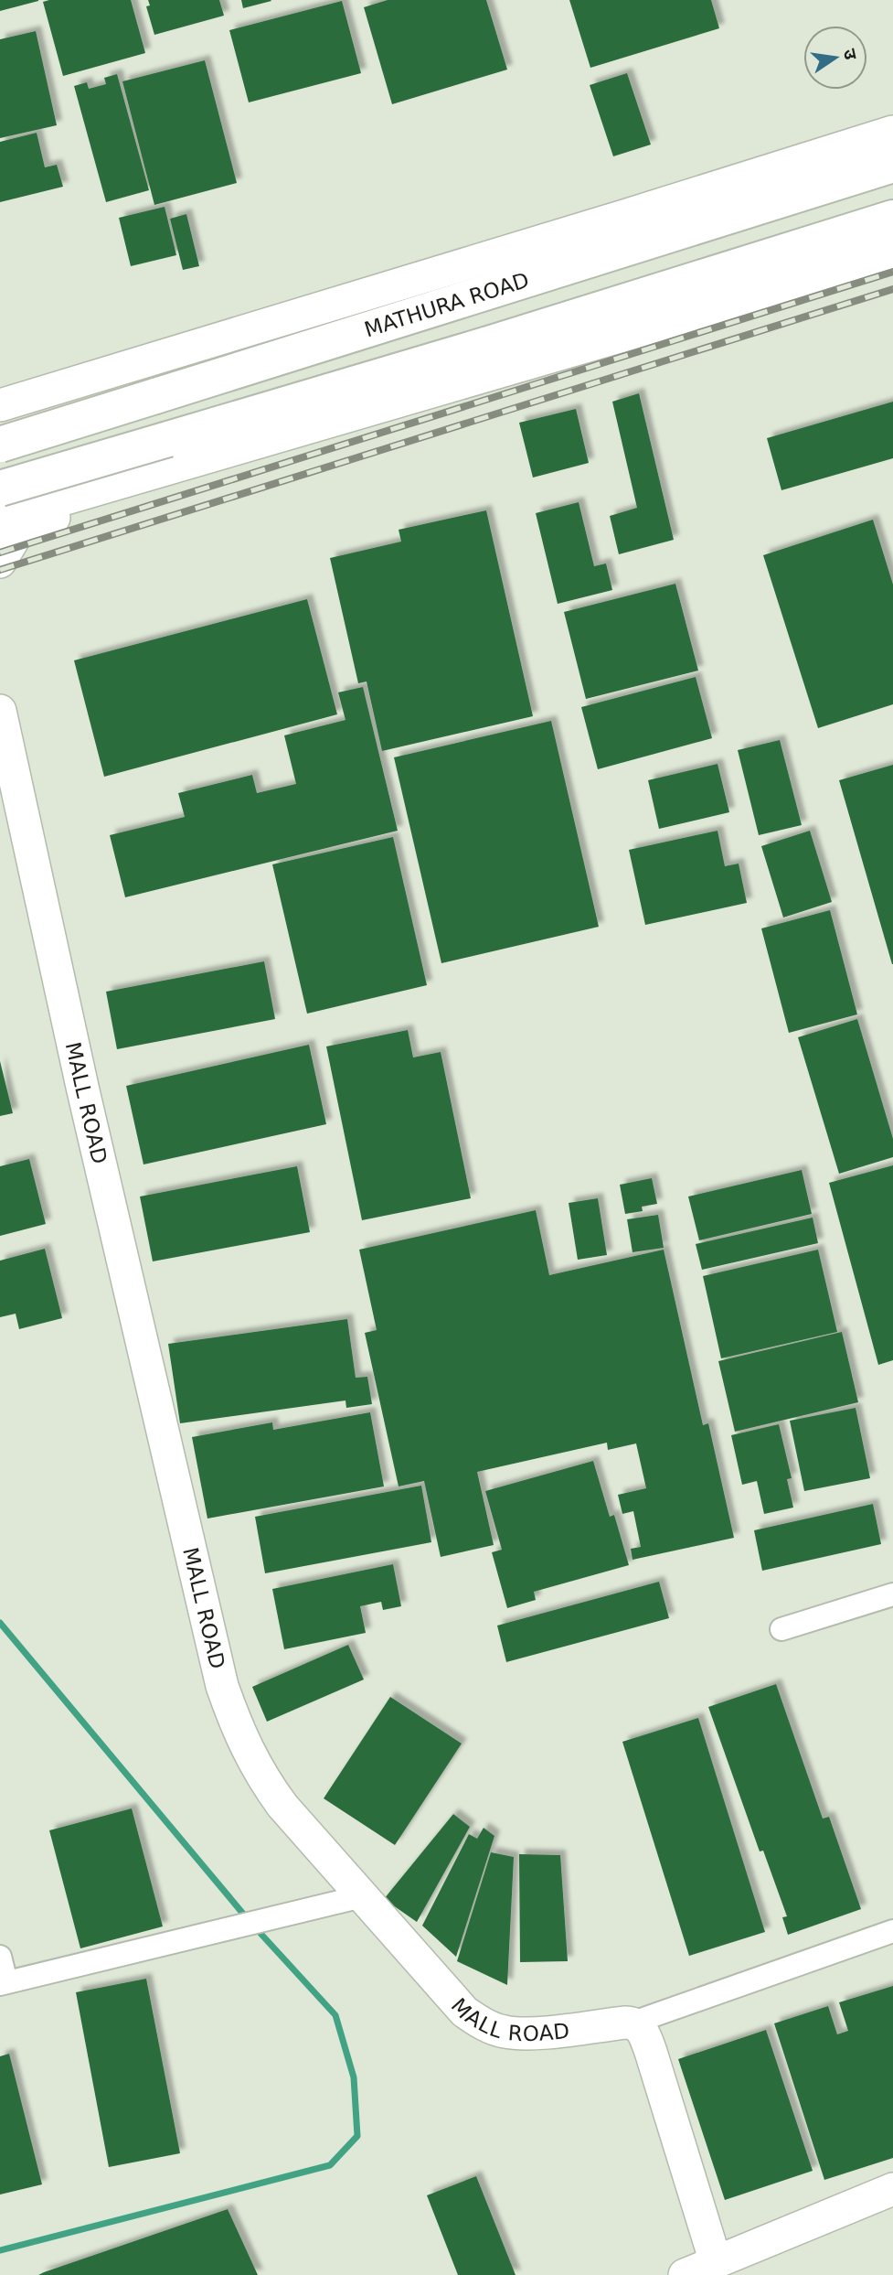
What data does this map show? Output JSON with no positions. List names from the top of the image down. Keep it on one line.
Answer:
{"streets":{"highway":["MATHURA ROAD"],"main road":["MALL ROAD"]},"north":"right"}
